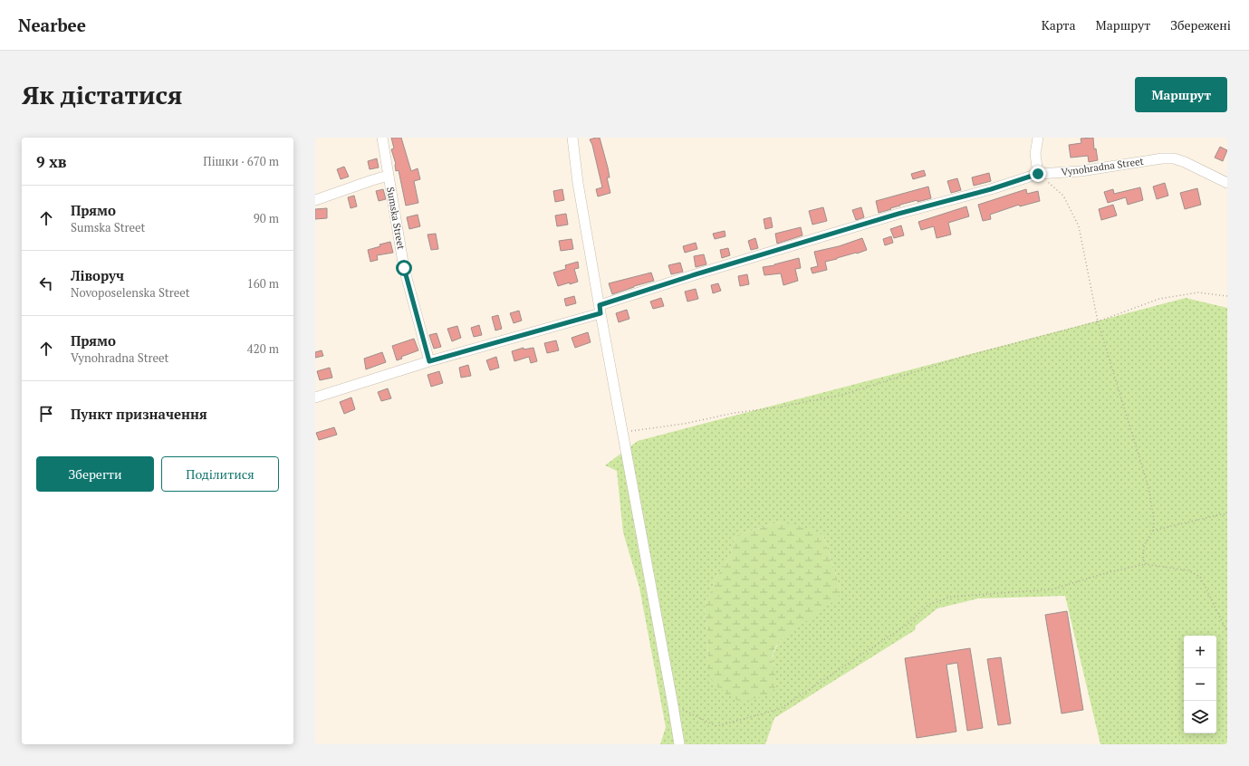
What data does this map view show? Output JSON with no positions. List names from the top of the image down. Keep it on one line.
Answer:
{"streets":{"street":["Vynohradna Street","Sumska Street"]},"crossings":[["Vynohradna Street","Sumska Street"]],"page":{"header":"Nearbee","nav":["Карта","Маршрут","Збережені"],"buttons":["Маршрут",["Зберегти","Поділитися"]],"title":"Як дістатися","heading":["9 хв","Пішки · 670 m"],"list":[["Прямо","Sumska Street","90 m"],["Ліворуч","Novoposelenska Street","160 m"],["Прямо","Vynohradna Street","420 m"],"Пункт призначення"],"map_buttons":["+","−"]}}
